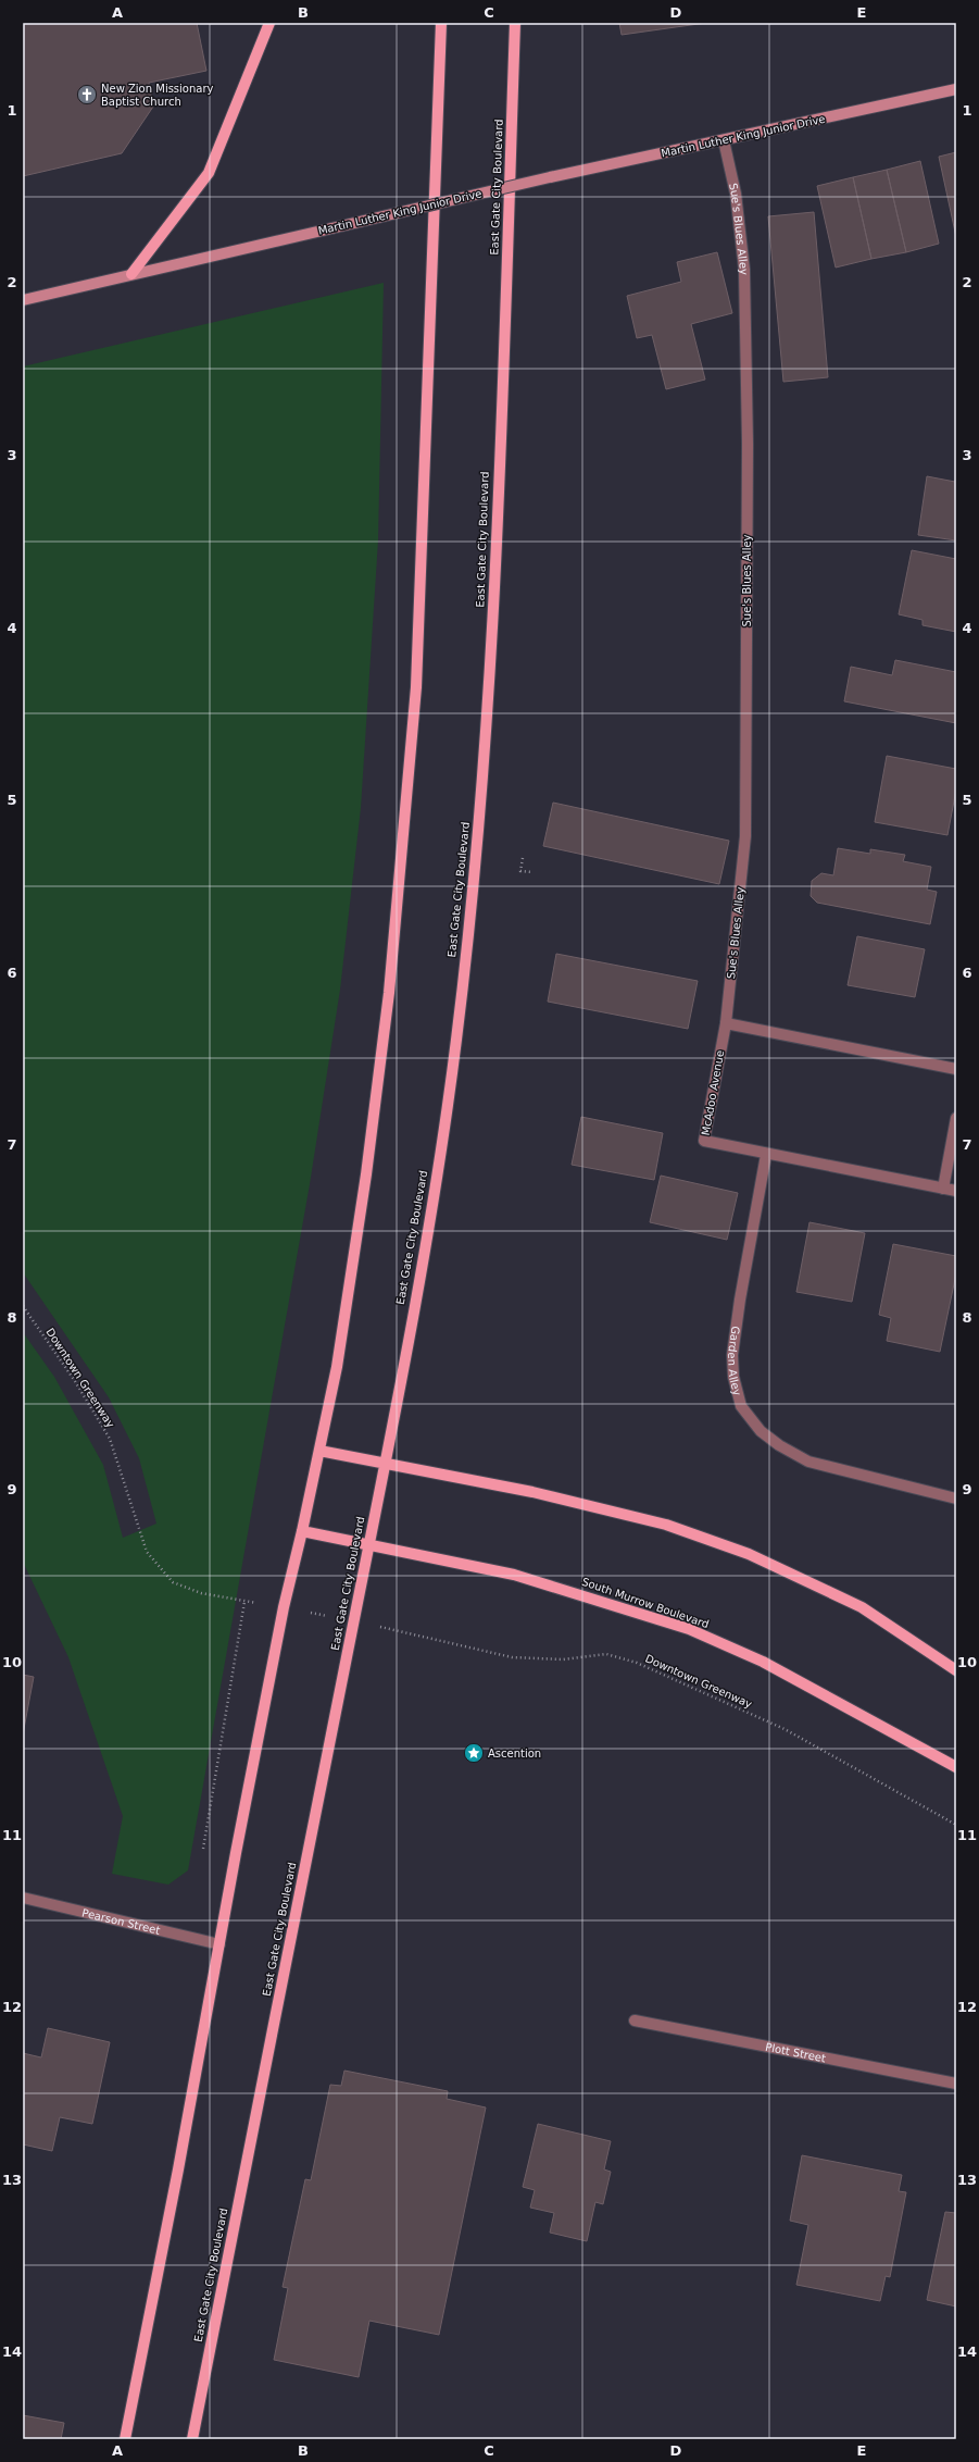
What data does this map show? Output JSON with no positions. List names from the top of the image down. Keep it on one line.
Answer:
{"streets":{"main road":["Martin Luther King Junior Drive","East Gate City Boulevard","South Murrow Boulevard"],"street":["Sue's Blues Alley","McAdoo Avenue","Garden Alley","Pearson Street","Plott Street"],"path":["Downtown Greenway"]},"crossings":[["Martin Luther King Junior Drive","Sue's Blues Alley"],["East Gate City Boulevard","South Murrow Boulevard"],["Sue's Blues Alley","McAdoo Avenue"],["McAdoo Avenue","Garden Alley"]],"places":{"church":["New Zion Missionary Baptist Church"],"place":["Ascention"]},"grid":{"columns":["A","B","C","D","E"],"rows":["1","2","3","4","5","6","7","8","9","10","11","12","13","14"]}}
